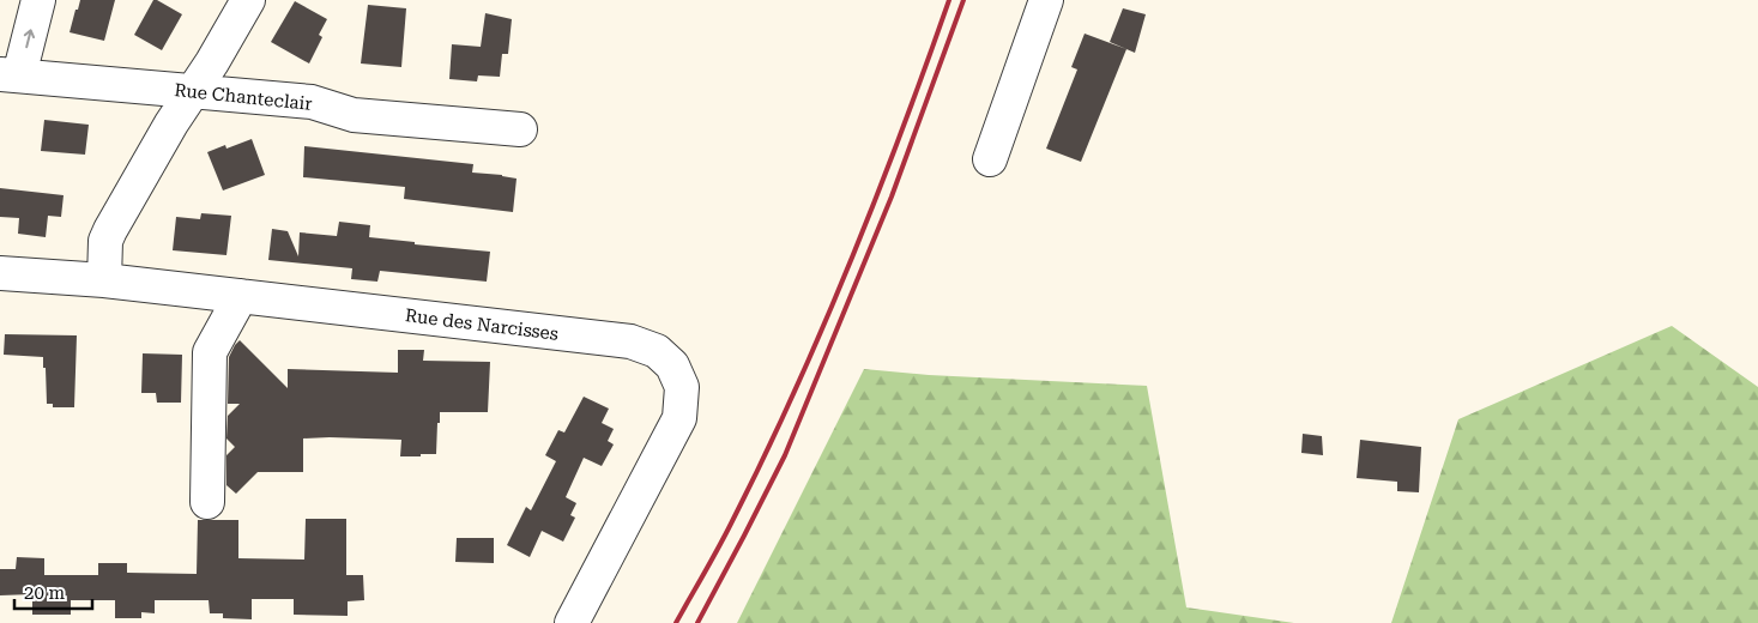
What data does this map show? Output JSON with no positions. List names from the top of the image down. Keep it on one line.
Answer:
{"streets":{"street":["Rue Chanteclair","Rue des Narcisses"]},"scale_bar":"20 m"}
